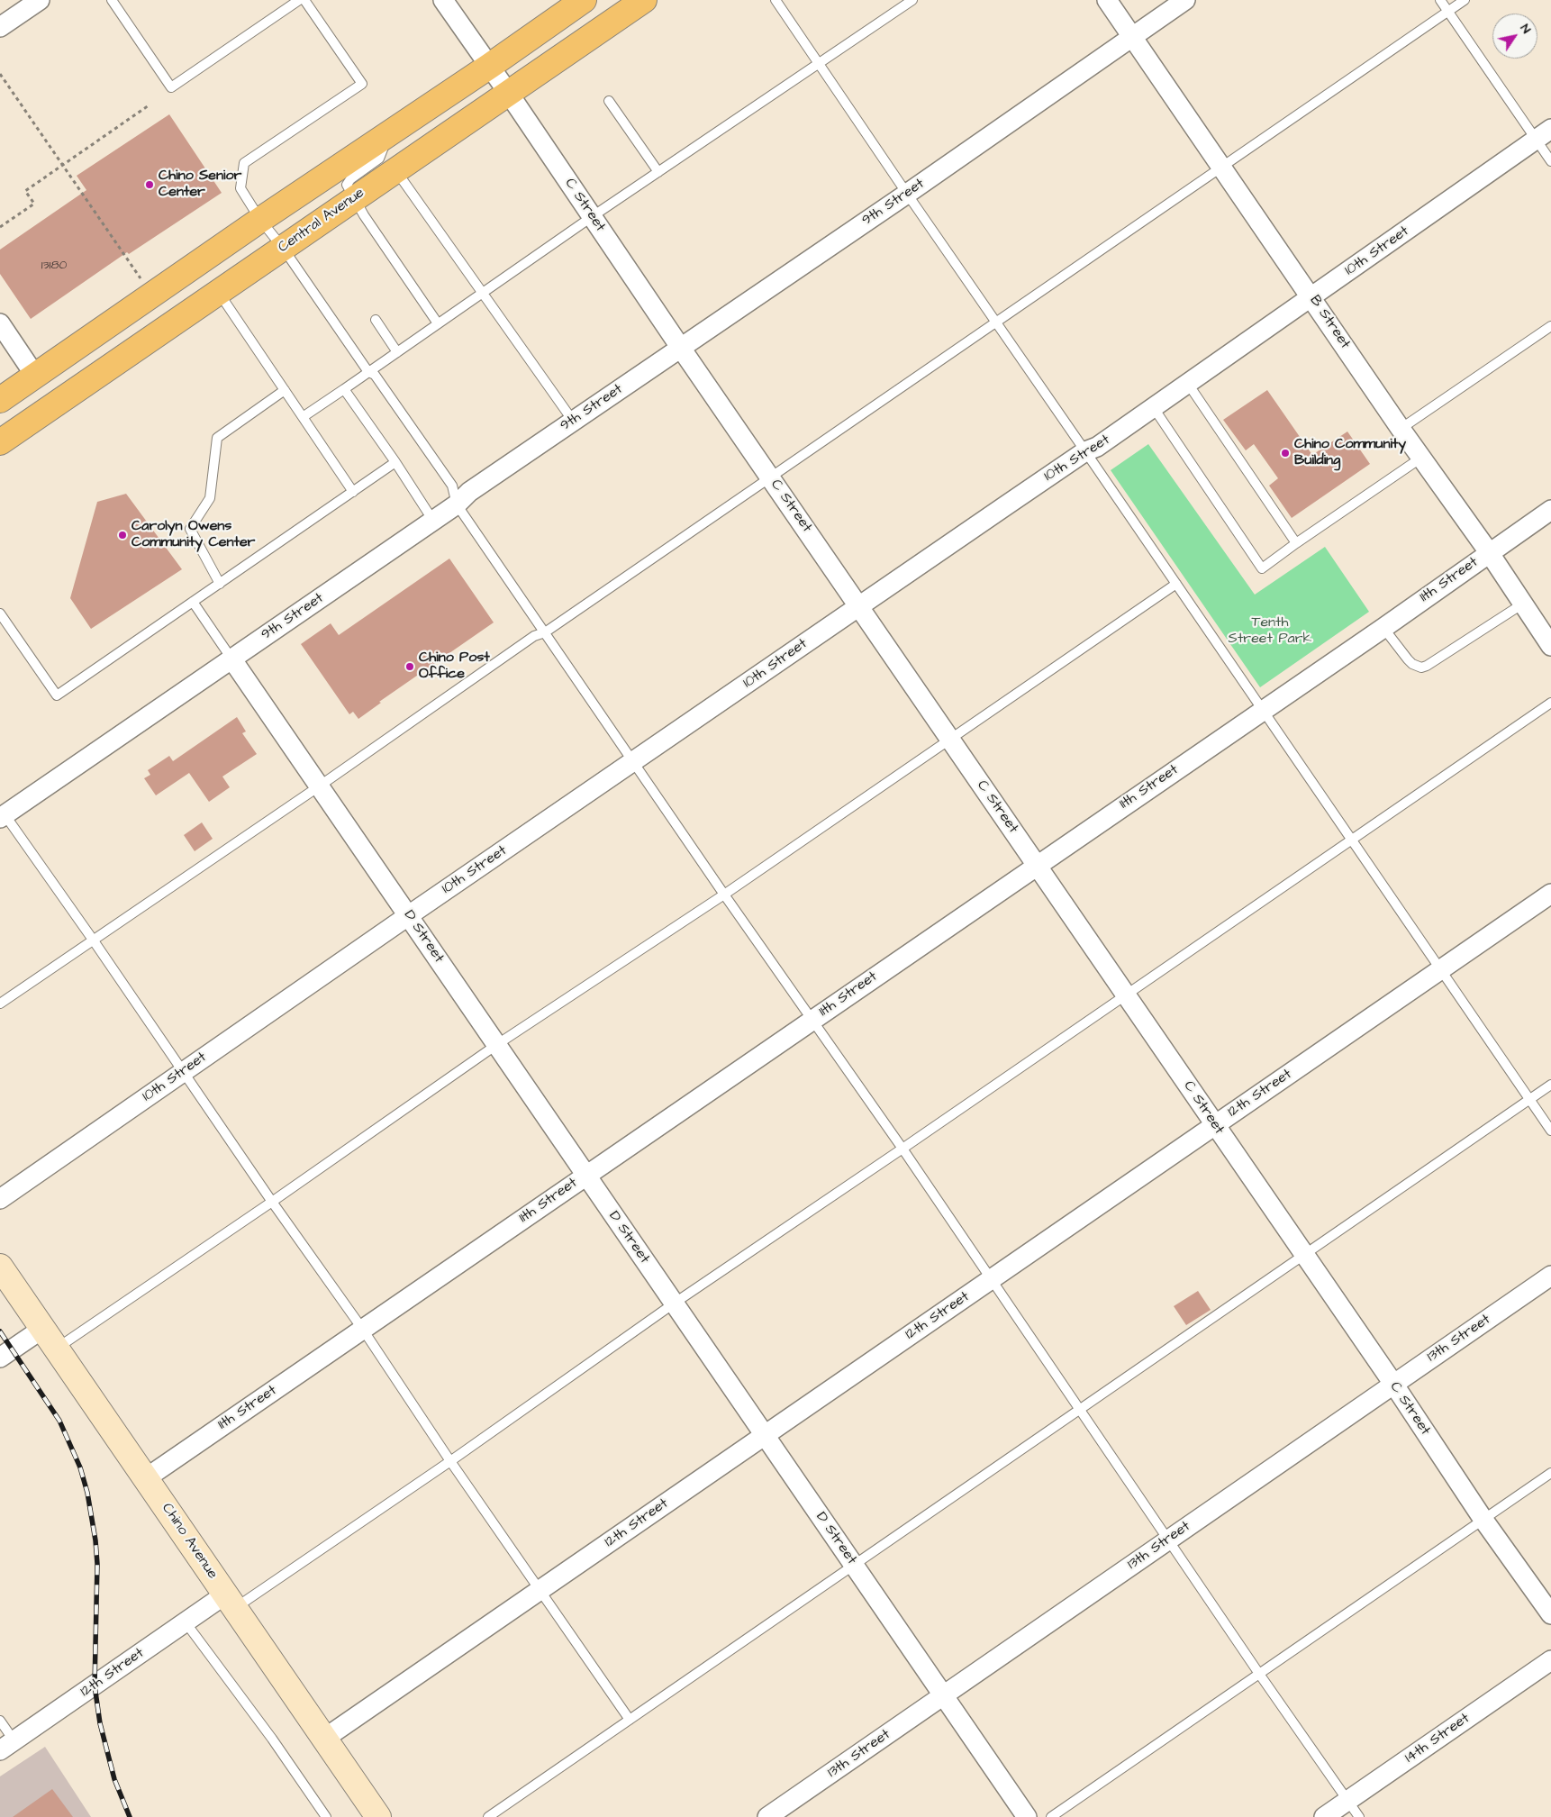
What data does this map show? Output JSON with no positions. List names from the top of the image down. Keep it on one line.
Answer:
{"streets":{"main road":["Central Avenue","Chino Avenue"],"street":["9th Street","C Street","10th Street","B Street","11th Street","D Street","12th Street","13th Street","14th Street"]},"crossings":[["9th Street","C Street"],["9th Street","B Street"],["9th Street","D Street"],["C Street","Central Avenue"],["C Street","10th Street"],["C Street","11th Street"],["C Street","12th Street"],["C Street","13th Street"],["10th Street","B Street"],["10th Street","D Street"],["B Street","11th Street"],["11th Street","D Street"],["11th Street","Chino Avenue"],["D Street","12th Street"],["D Street","13th Street"],["12th Street","Chino Avenue"]],"parks":["Tenth Street Park"],"places":["Chino Senior Center","Chino Community Building","Carolyn Owens Community Center","Chino Post Office"],"house_numbers":["13180"],"north":"top right"}
